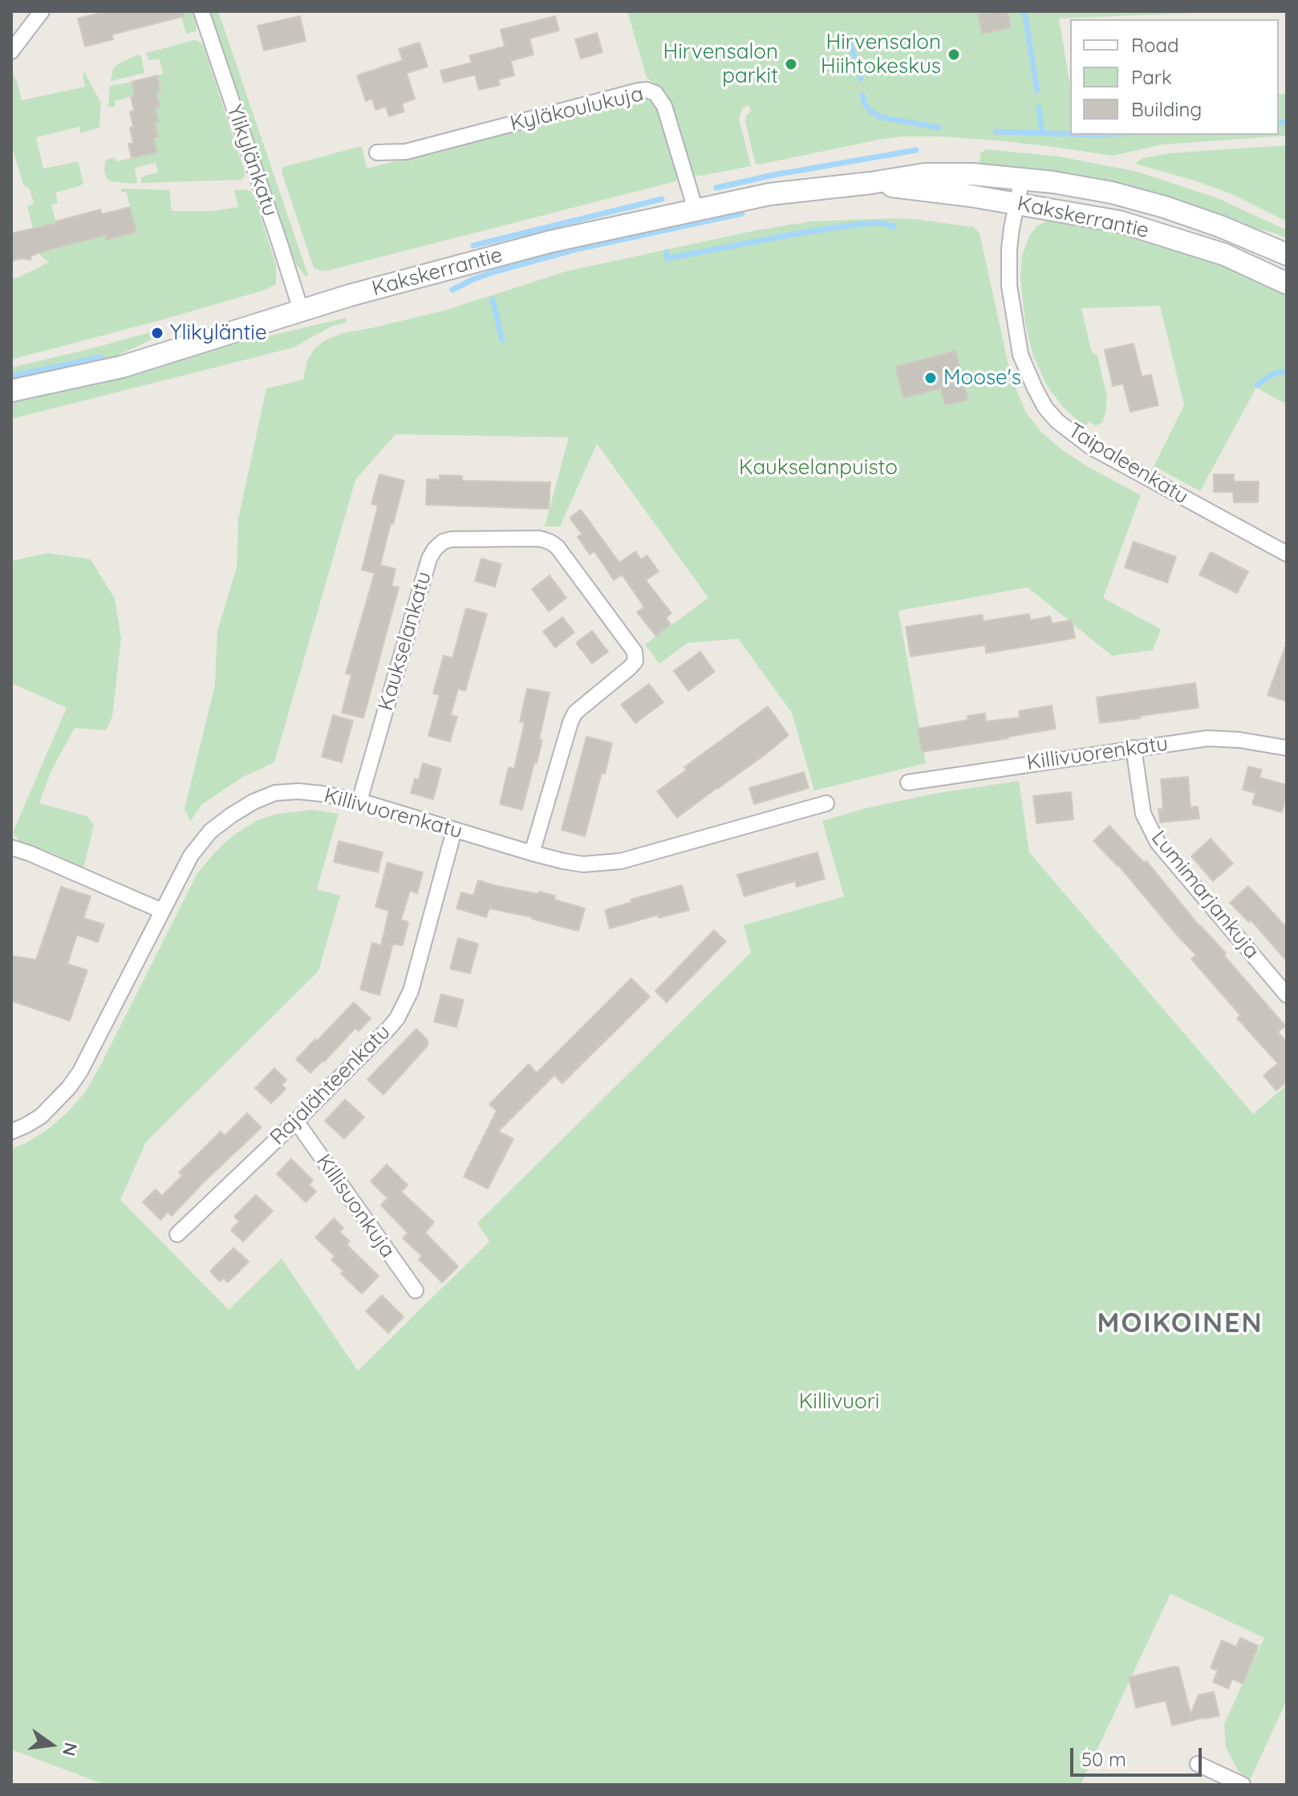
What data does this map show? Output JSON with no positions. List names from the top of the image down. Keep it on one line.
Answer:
{"streets":{"main road":["Kakskerrantie"],"street":["Kyläkoulukuja","Ylikylänkatu","Taipaleenkatu","Kaukselankatu","Killivuorenkatu","Lumimarjankuja","Rajalähteenkatu","Killisuonkuja"]},"crossings":[["Kyläkoulukuja","Kakskerrantie"],["Ylikylänkatu","Kakskerrantie"],["Kakskerrantie","Taipaleenkatu"],["Kaukselankatu","Killivuorenkatu"],["Killivuorenkatu","Lumimarjankuja"],["Killivuorenkatu","Rajalähteenkatu"],["Rajalähteenkatu","Killisuonkuja"]],"districts":["MOIKOINEN"],"parks":["Kaukselanpuisto","Killivuori"],"places":["Hirvensalon Hiihtokeskus","Hirvensalon parkit","Ylikyläntie","Moose's"],"legend":["Road","Park","Building"],"scale_bar":"50 m","north":"right"}
